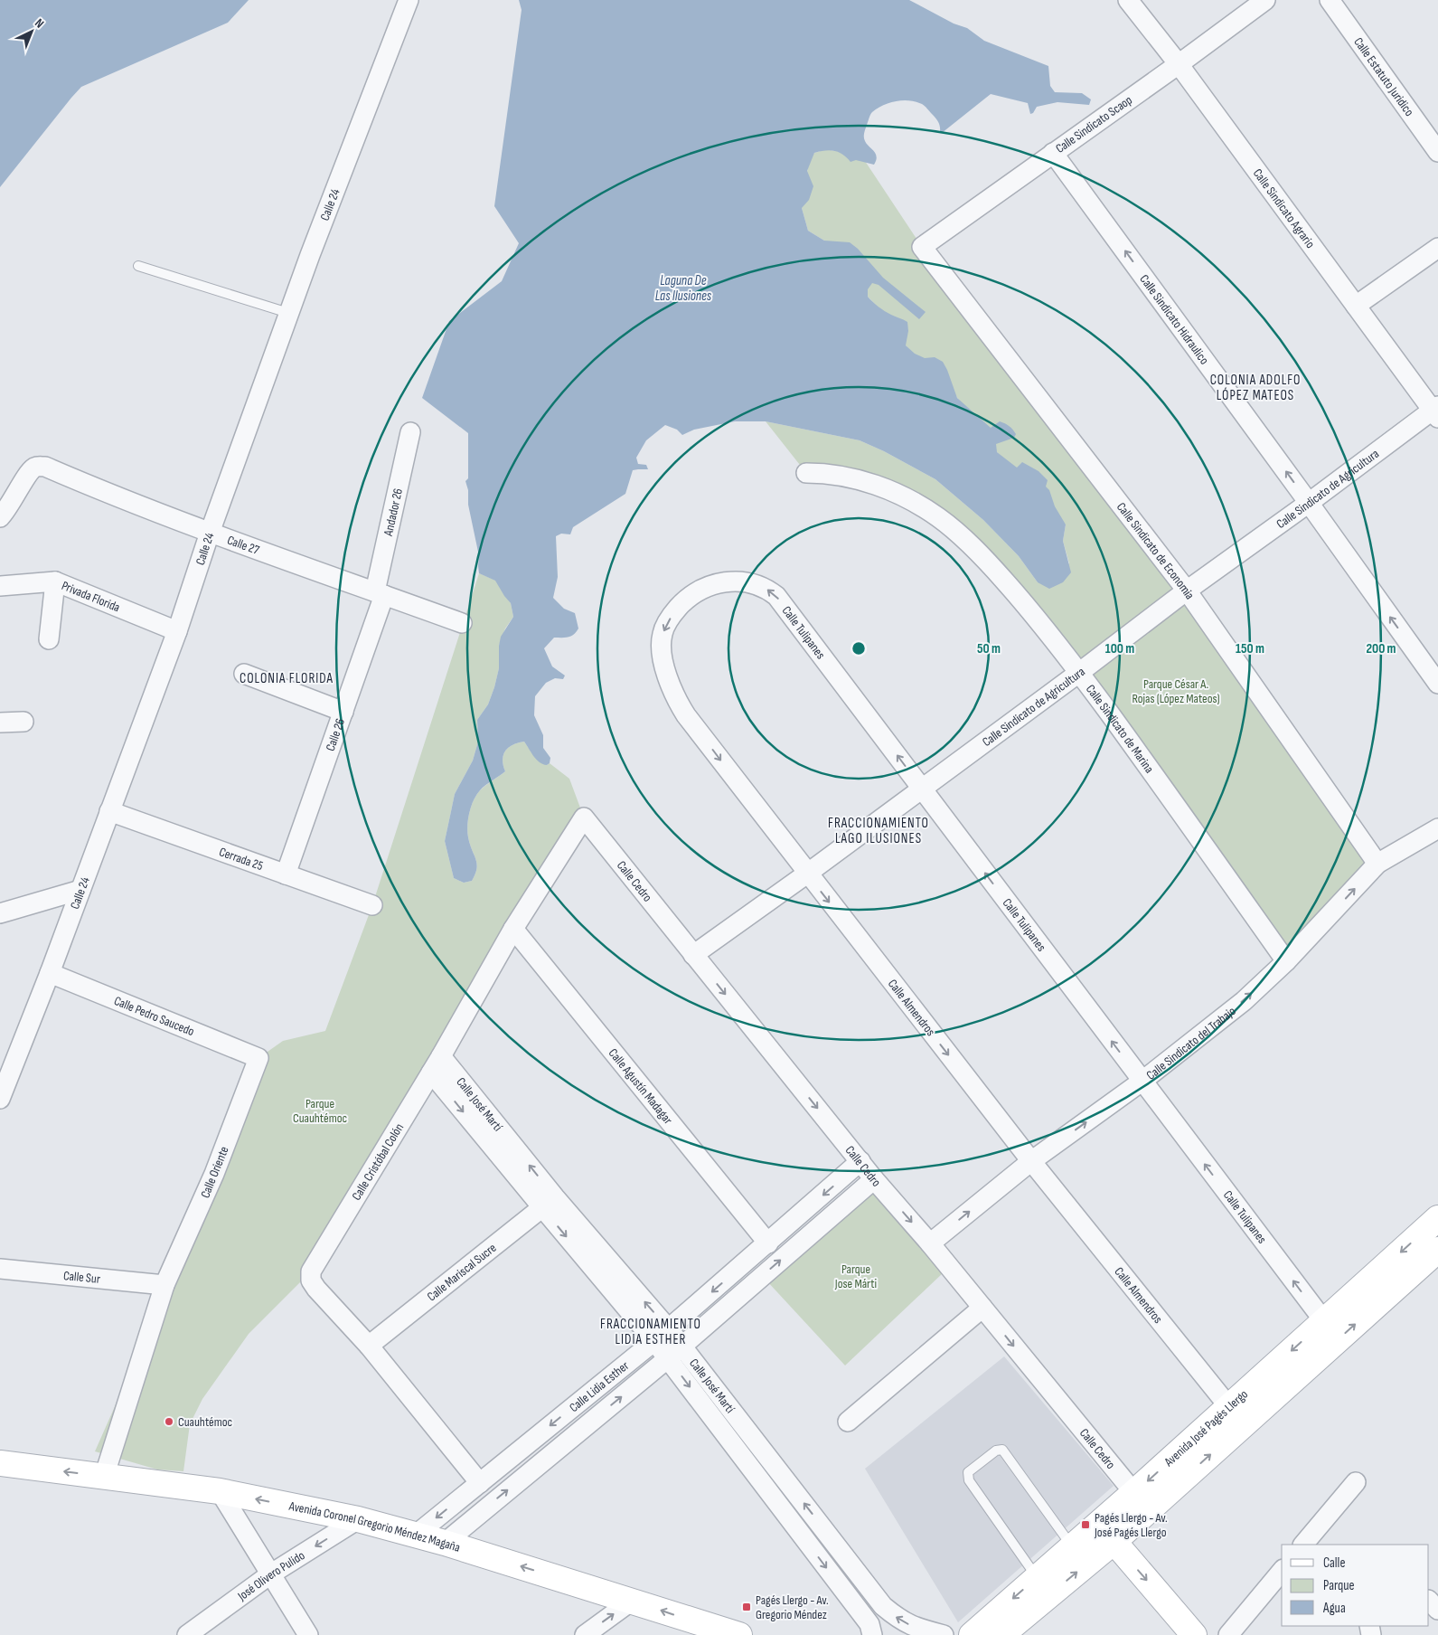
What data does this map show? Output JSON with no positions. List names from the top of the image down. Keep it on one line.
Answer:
{"streets":{"main road":["Avenida José Pagés Llergo","Avenida Coronel Gregorio Méndez Magaña"],"street":["Calle Estatuto Juridico","Calle Sindicato Scaop","Calle 24","Calle Sindicato Agrario","Calle Sindicato Hidraulico","Calle Sindicato de Agricultura","Andador 26","Calle 27","Calle Sindicato de Economia","Privada Florida","Calle Tulipanes","Calle Sindicato de Marina","Calle 26","Cerrada 25","Calle Cedro","Calle Almendros","Calle Pedro Saucedo","Calle Sindicato del Trabajo","Calle Agustín Madagar","Calle José Martí","Calle Cristóbal Colón","Calle Oriente","Calle Mariscal Sucre","Calle Sur","Calle Lidia Esther","José Olivero Pulido"]},"crossings":[["Calle Sindicato Scaop","Calle Sindicato Agrario"],["Calle Sindicato Scaop","Calle Sindicato Hidraulico"],["Calle Sindicato Scaop","Calle Sindicato de Economia"],["Calle 24","Calle 27"],["Calle 24","Privada Florida"],["Calle 24","Cerrada 25"],["Calle 24","Calle Pedro Saucedo"],["Calle Sindicato Agrario","Calle Sindicato de Agricultura"],["Calle Sindicato Hidraulico","Calle Sindicato de Agricultura"],["Calle Sindicato de Agricultura","Calle Sindicato de Economia"],["Calle Sindicato de Agricultura","Calle Tulipanes"],["Calle Sindicato de Agricultura","Calle Sindicato de Marina"],["Calle Sindicato de Agricultura","Calle Cedro"],["Calle Sindicato de Agricultura","Calle Almendros"],["Andador 26","Calle 27"],["Andador 26","Calle 26"],["Calle 27","Calle 26"],["Calle Sindicato de Economia","Calle Sindicato del Trabajo"],["Calle Tulipanes","Calle Almendros"],["Calle Tulipanes","Calle Sindicato del Trabajo"],["Calle Tulipanes","Avenida José Pagés Llergo"],["Calle Sindicato de Marina","Calle Sindicato del Trabajo"],["Calle 26","Cerrada 25"],["Calle Cedro","Calle Sindicato del Trabajo"],["Calle Cedro","Calle Cristóbal Colón"],["Calle Cedro","Calle Lidia Esther"],["Calle Cedro","Avenida José Pagés Llergo"],["Calle Almendros","Calle Sindicato del Trabajo"],["Calle Almendros","Avenida José Pagés Llergo"],["Calle Pedro Saucedo","Calle Oriente"],["Calle Agustín Madagar","Calle Cristóbal Colón"],["Calle Agustín Madagar","Calle Lidia Esther"],["Calle José Martí","Calle Cristóbal Colón"],["Calle José Martí","Calle Mariscal Sucre"],["Calle José Martí","Calle Lidia Esther"],["Calle Cristóbal Colón","Calle Mariscal Sucre"],["Calle Cristóbal Colón","Calle Lidia Esther"],["Calle Oriente","Calle Sur"],["Calle Oriente","Avenida Coronel Gregorio Méndez Magaña"],["Calle Lidia Esther","Avenida Coronel Gregorio Méndez Magaña"],["Avenida Coronel Gregorio Méndez Magaña","José Olivero Pulido"]],"one_way":["Calle Sindicato Hidraulico","Calle Tulipanes","Calle Cedro","Calle Almendros","Calle Sindicato del Trabajo","Avenida Coronel Gregorio Méndez Magaña","José Olivero Pulido"],"districts":["COLONIA ADOLFO LÓPEZ MATEOS","COLONIA FLORIDA","FRACCIONAMIENTO LAGO ILUSIONES","FRACCIONAMIENTO LIDIA ESTHER"],"water":["Laguna De Las Ilusiones"],"parks":["Parque César A. Rojas (López Mateos)","Parque Cuauhtémoc","Parque Jose Márti"],"places":{"other":["Cuauhtémoc"],"transit":["Pagés Llergo - Av. José Pagés Llergo","Pagés Llergo - Av. Gregorio Méndez"]},"legend":["Calle","Parque","Agua"],"north":"top right","rings":["50 m","100 m","150 m","200 m"]}
